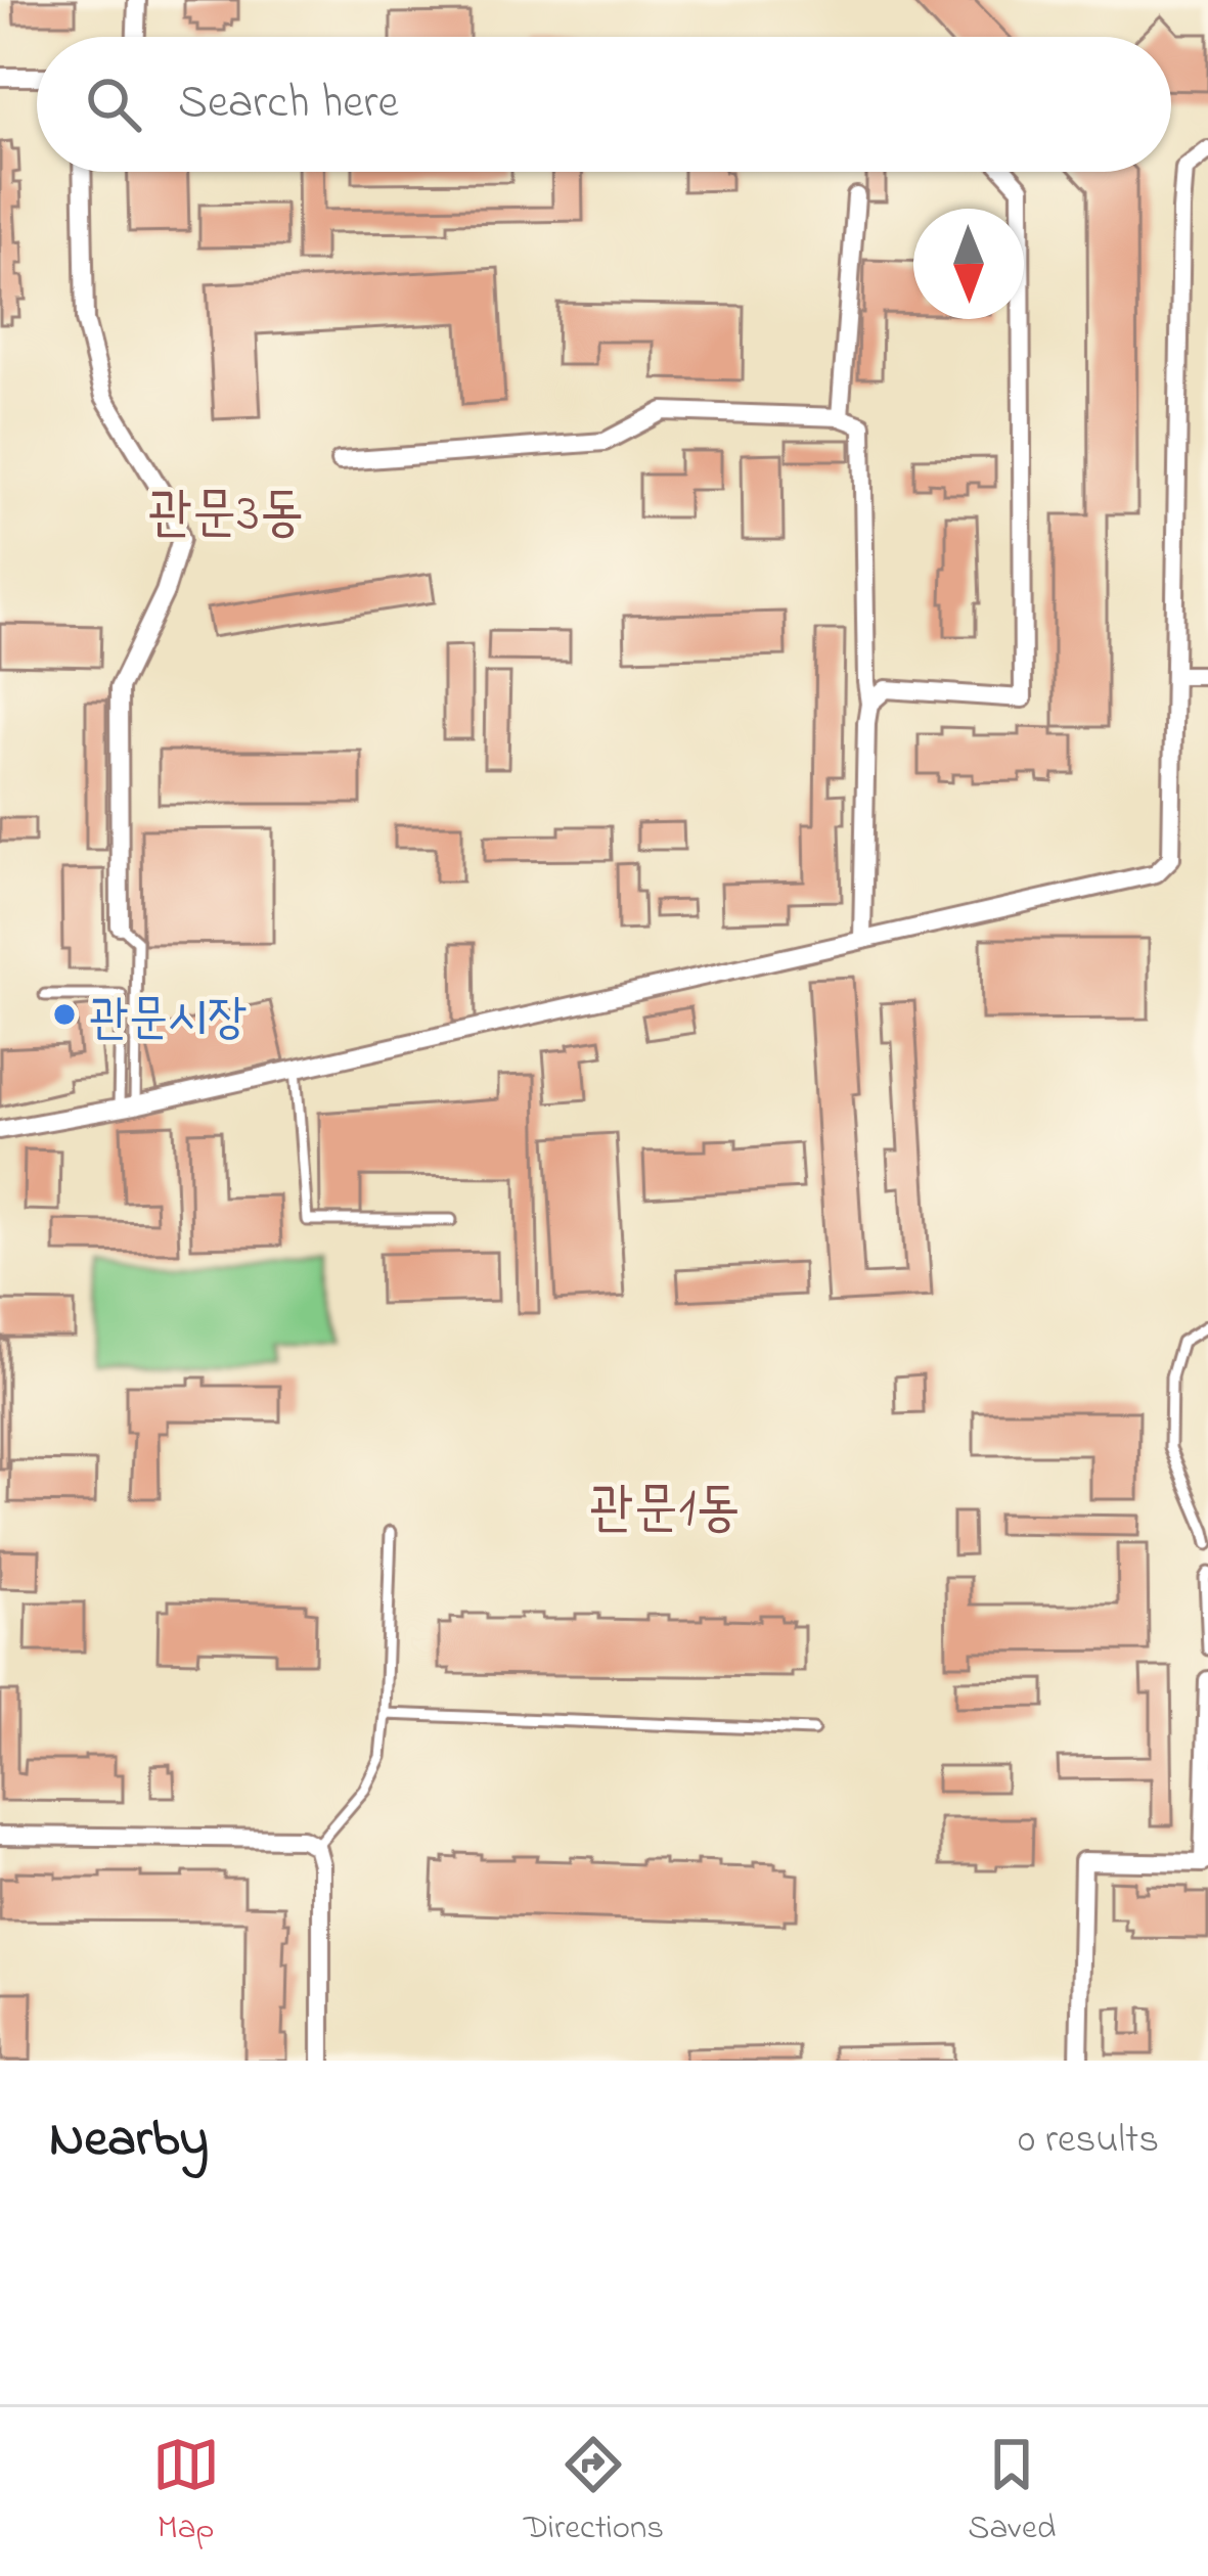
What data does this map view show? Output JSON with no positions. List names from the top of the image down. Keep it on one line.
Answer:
{"districts":["관문3동","관문1동"],"places":["관문시장"],"north":"bottom","page":{"search":"Search here","heading":["Nearby","0 results"],"nav":["Map","Directions","Saved"]}}
